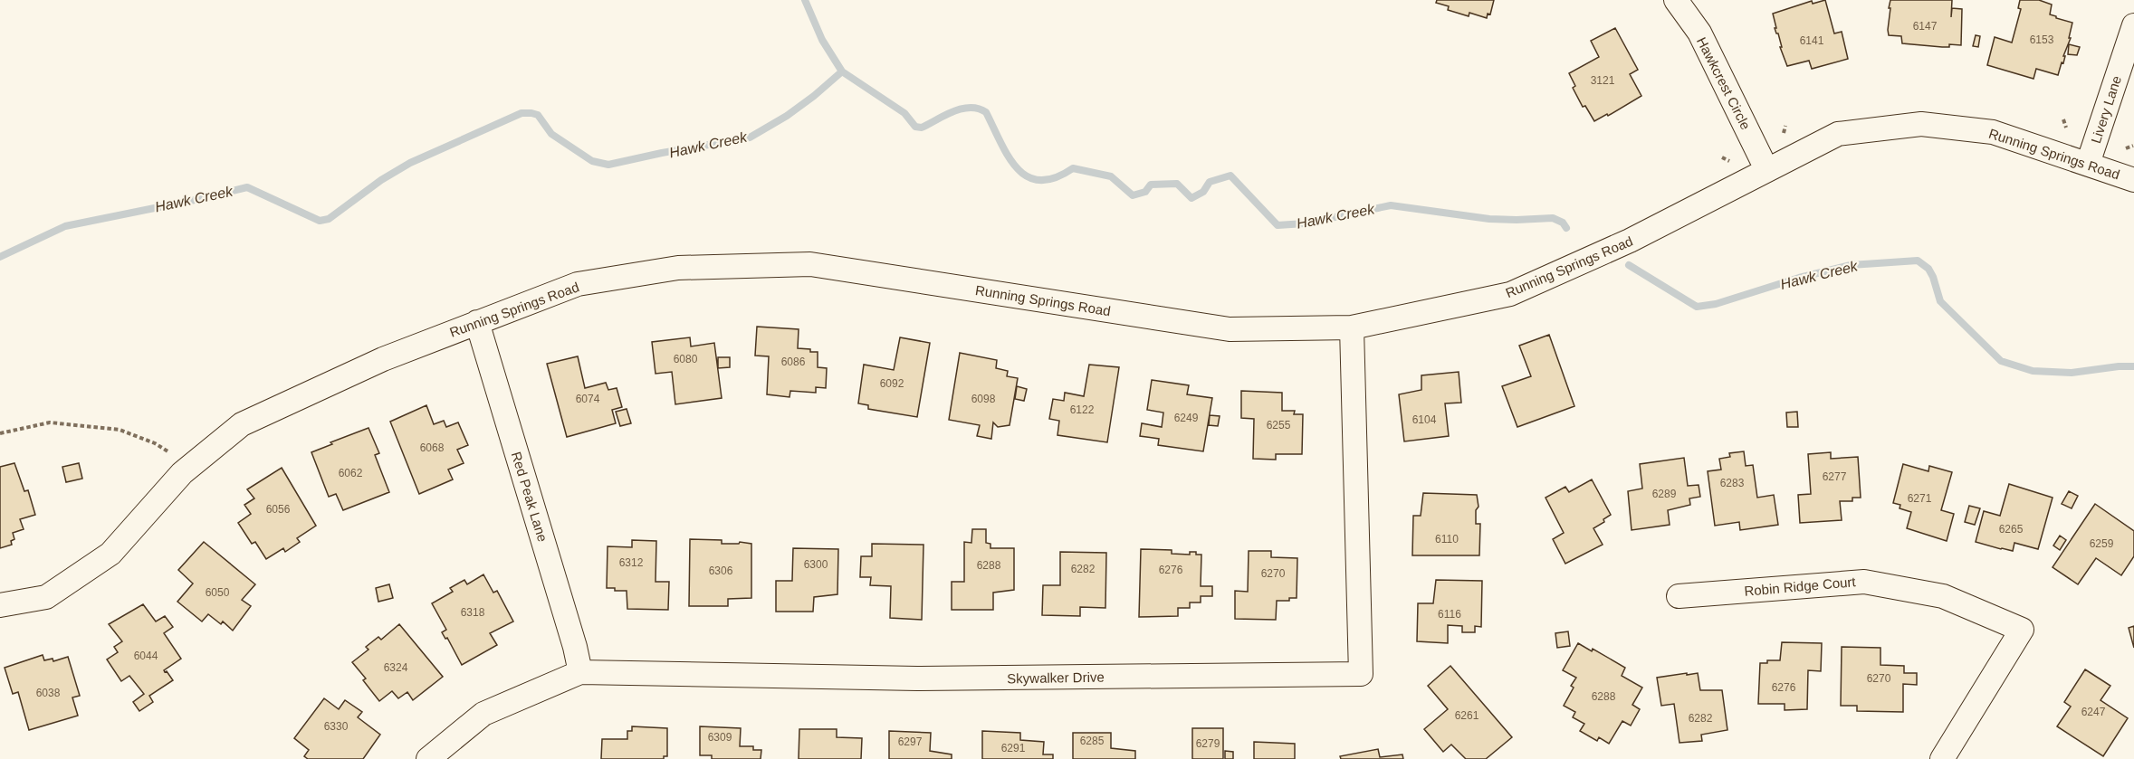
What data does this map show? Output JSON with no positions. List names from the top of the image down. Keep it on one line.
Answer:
{"streets":{"street":["Hawkcrest Circle","Livery Lane","Running Springs Road","Red Peak Lane","Robin Ridge Court","Skywalker Drive"]},"crossings":[["Hawkcrest Circle","Running Springs Road"],["Livery Lane","Running Springs Road"],["Running Springs Road","Red Peak Lane"],["Running Springs Road","Skywalker Drive"],["Red Peak Lane","Skywalker Drive"]],"water":["Hawk Creek"],"house_numbers":["6147","6153","6141","3121","6080","6086","6092","6074","6098","6122","6249","6104","6255","6068","6062","6277","6283","6289","6271","6056","6265","6110","6259","6312","6300","6288","6282","6276","6306","6270","6050","6318","6116","6044","6324","6270","6276","6038","6288","6247","6261","6282","6330","6309","6285","6297","6279","6291"]}
